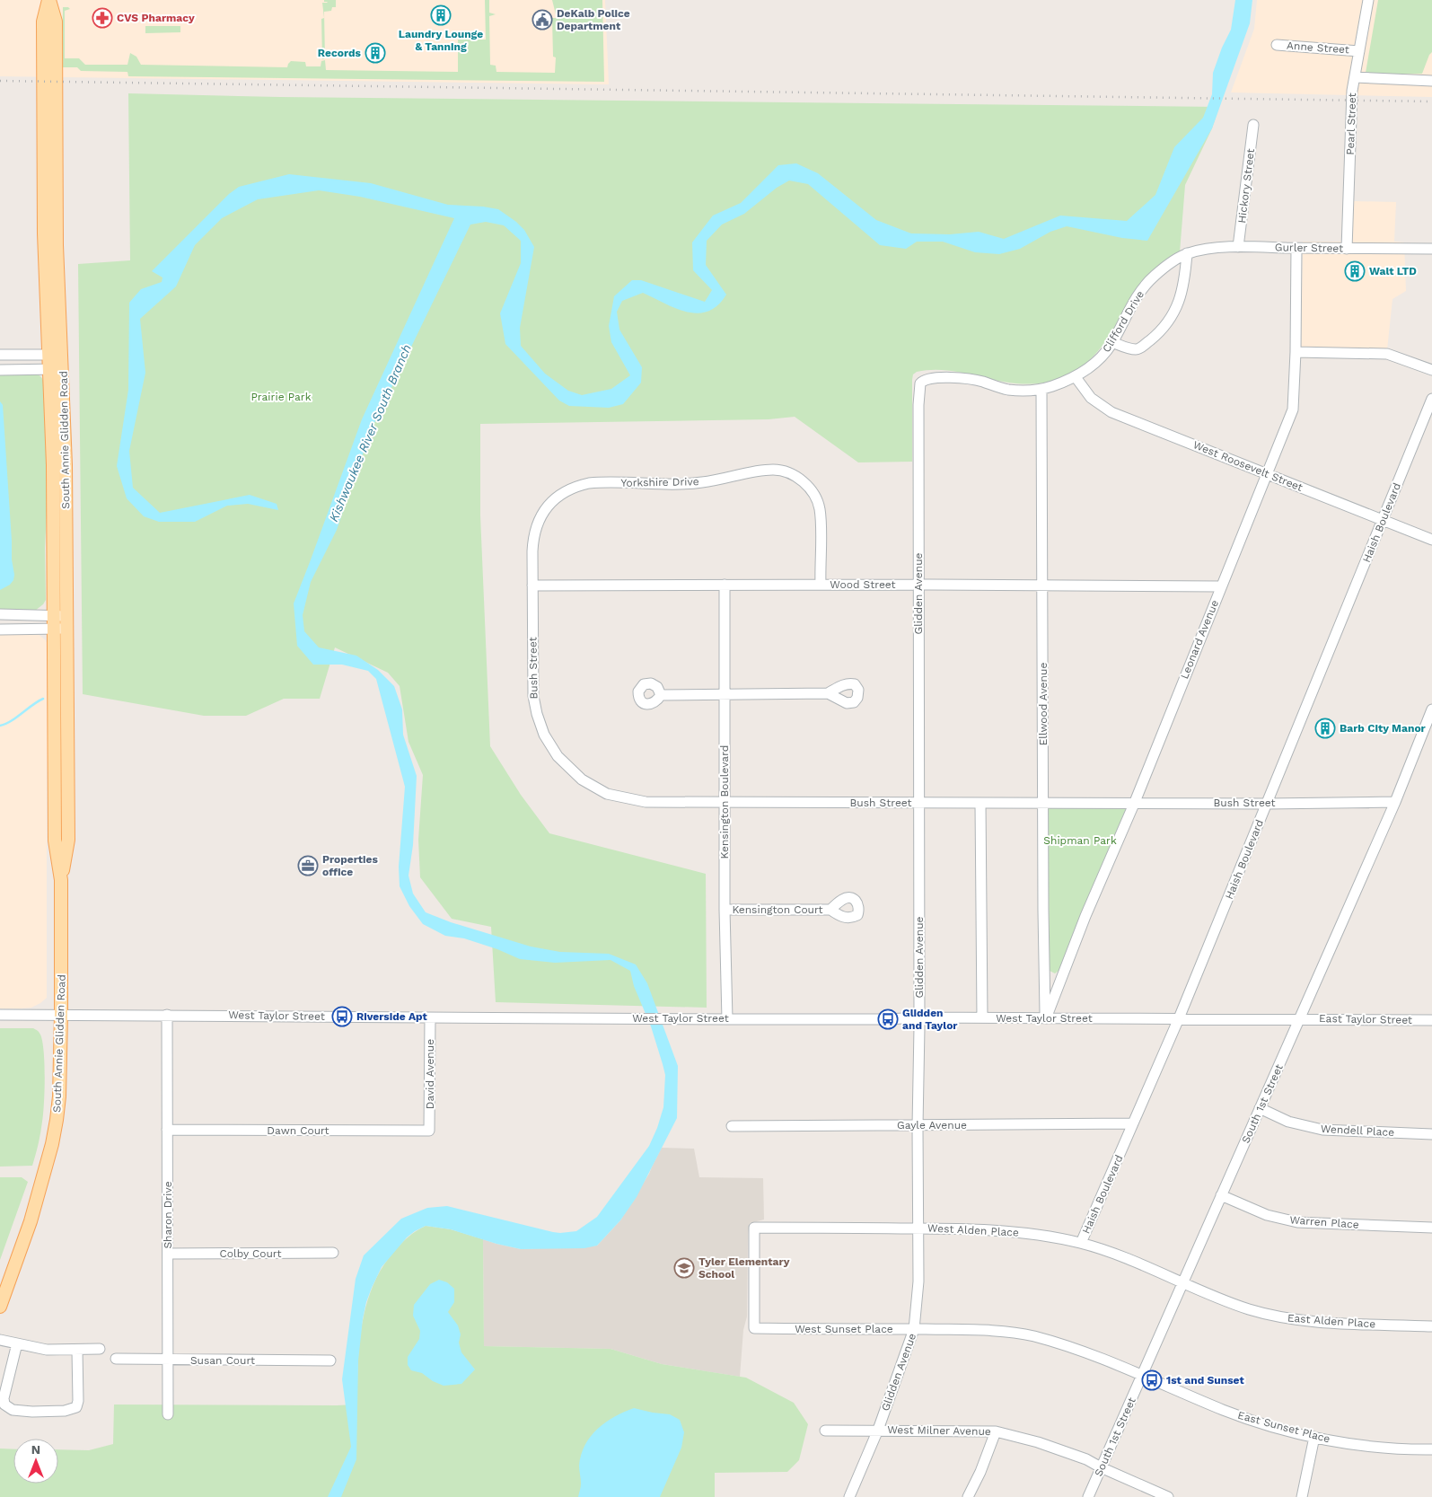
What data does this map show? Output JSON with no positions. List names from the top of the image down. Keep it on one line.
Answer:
{"streets":{"main road":["South Annie Glidden Road"],"street":["Anne Street","Pearl Street","Hickory Street","Gurler Street","Clifford Drive","West Roosevelt Street","Yorkshire Drive","Haish Boulevard","Wood Street","Glidden Avenue","Leonard Avenue","Bush Street","Ellwood Avenue","Kensington Boulevard","Kensington Court","West Taylor Street","East Taylor Street","David Avenue","South 1st Street","Gayle Avenue","Dawn Court","Wendell Place","Sharon Drive","Warren Place","West Alden Place","Colby Court","East Alden Place","West Sunset Place","Susan Court","East Sunset Place","West Milner Avenue"]},"crossings":[["Anne Street","Pearl Street"],["Pearl Street","Gurler Street"],["Hickory Street","Gurler Street"],["Gurler Street","Clifford Drive"],["Gurler Street","Leonard Avenue"],["Clifford Drive","West Roosevelt Street"],["Clifford Drive","Glidden Avenue"],["Clifford Drive","Ellwood Avenue"],["South Annie Glidden Road","West Taylor Street"],["West Roosevelt Street","Haish Boulevard"],["West Roosevelt Street","Leonard Avenue"],["Yorkshire Drive","Wood Street"],["Yorkshire Drive","Bush Street"],["Haish Boulevard","Bush Street"],["Haish Boulevard","West Taylor Street"],["Haish Boulevard","Gayle Avenue"],["Haish Boulevard","West Alden Place"],["Wood Street","Glidden Avenue"],["Wood Street","Leonard Avenue"],["Wood Street","Bush Street"],["Wood Street","Ellwood Avenue"],["Wood Street","Kensington Boulevard"],["Glidden Avenue","Bush Street"],["Glidden Avenue","West Taylor Street"],["Glidden Avenue","Gayle Avenue"],["Glidden Avenue","West Alden Place"],["Glidden Avenue","West Sunset Place"],["Glidden Avenue","West Milner Avenue"],["Leonard Avenue","Bush Street"],["Leonard Avenue","Ellwood Avenue"],["Leonard Avenue","West Taylor Street"],["Bush Street","Ellwood Avenue"],["Bush Street","Kensington Boulevard"],["Bush Street","South 1st Street"],["Ellwood Avenue","West Taylor Street"],["Kensington Boulevard","Kensington Court"],["Kensington Boulevard","West Taylor Street"],["West Taylor Street","East Taylor Street"],["West Taylor Street","David Avenue"],["West Taylor Street","South 1st Street"],["West Taylor Street","Sharon Drive"],["East Taylor Street","South 1st Street"],["David Avenue","Dawn Court"],["South 1st Street","Wendell Place"],["South 1st Street","Warren Place"],["South 1st Street","West Alden Place"],["South 1st Street","East Alden Place"],["South 1st Street","West Sunset Place"],["South 1st Street","East Sunset Place"],["South 1st Street","West Milner Avenue"],["Dawn Court","Sharon Drive"],["Sharon Drive","Colby Court"],["Sharon Drive","Susan Court"],["West Alden Place","East Alden Place"],["West Alden Place","West Sunset Place"],["West Sunset Place","East Sunset Place"]],"water":["Kishwaukee River South Branch"],"parks":["Prairie Park","Shipman Park"],"places":{"building":["Laundry Lounge & Tanning","Records","Walt LTD","Barb City Manor"],"pharmacy":["CVS Pharmacy"],"public building":["DeKalb Police Department"],"office":["Properties office"],"bus stop":["Riverside Apt","Glidden and Taylor","1st and Sunset"],"school or university":["Tyler Elementary School"]},"north":"top"}
